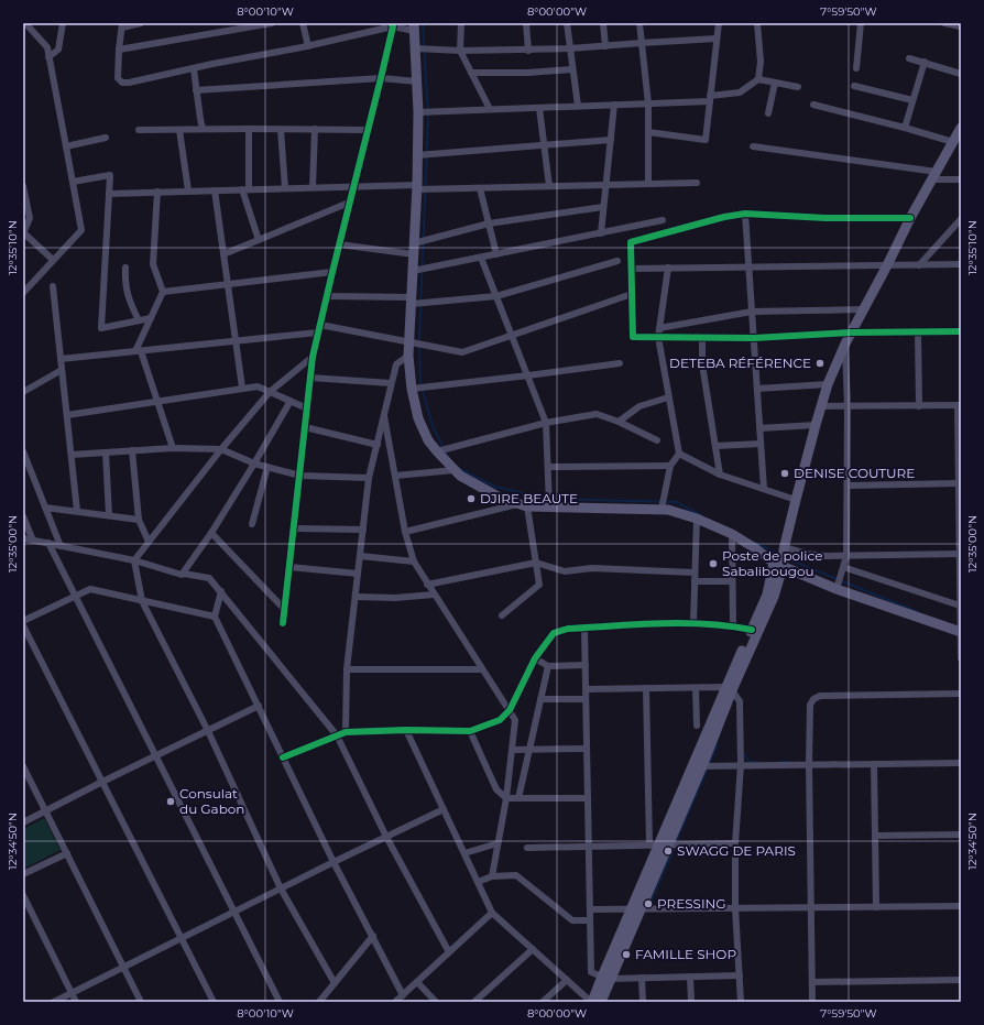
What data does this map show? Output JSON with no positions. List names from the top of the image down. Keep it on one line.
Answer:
{"places":["DETEBA RÉFÉRENCE","DENISE COUTURE","DJIRE BEAUTE","Poste de police Sabalibougou","Consulat du Gabon","SWAGG DE PARIS","PRESSING","FAMILLE SHOP"],"coordinates":["8°00'10\"W","8°00'00\"W","7°59'50\"W","12°35'10\"N","12°35'00\"N","12°34'50\"N"]}
